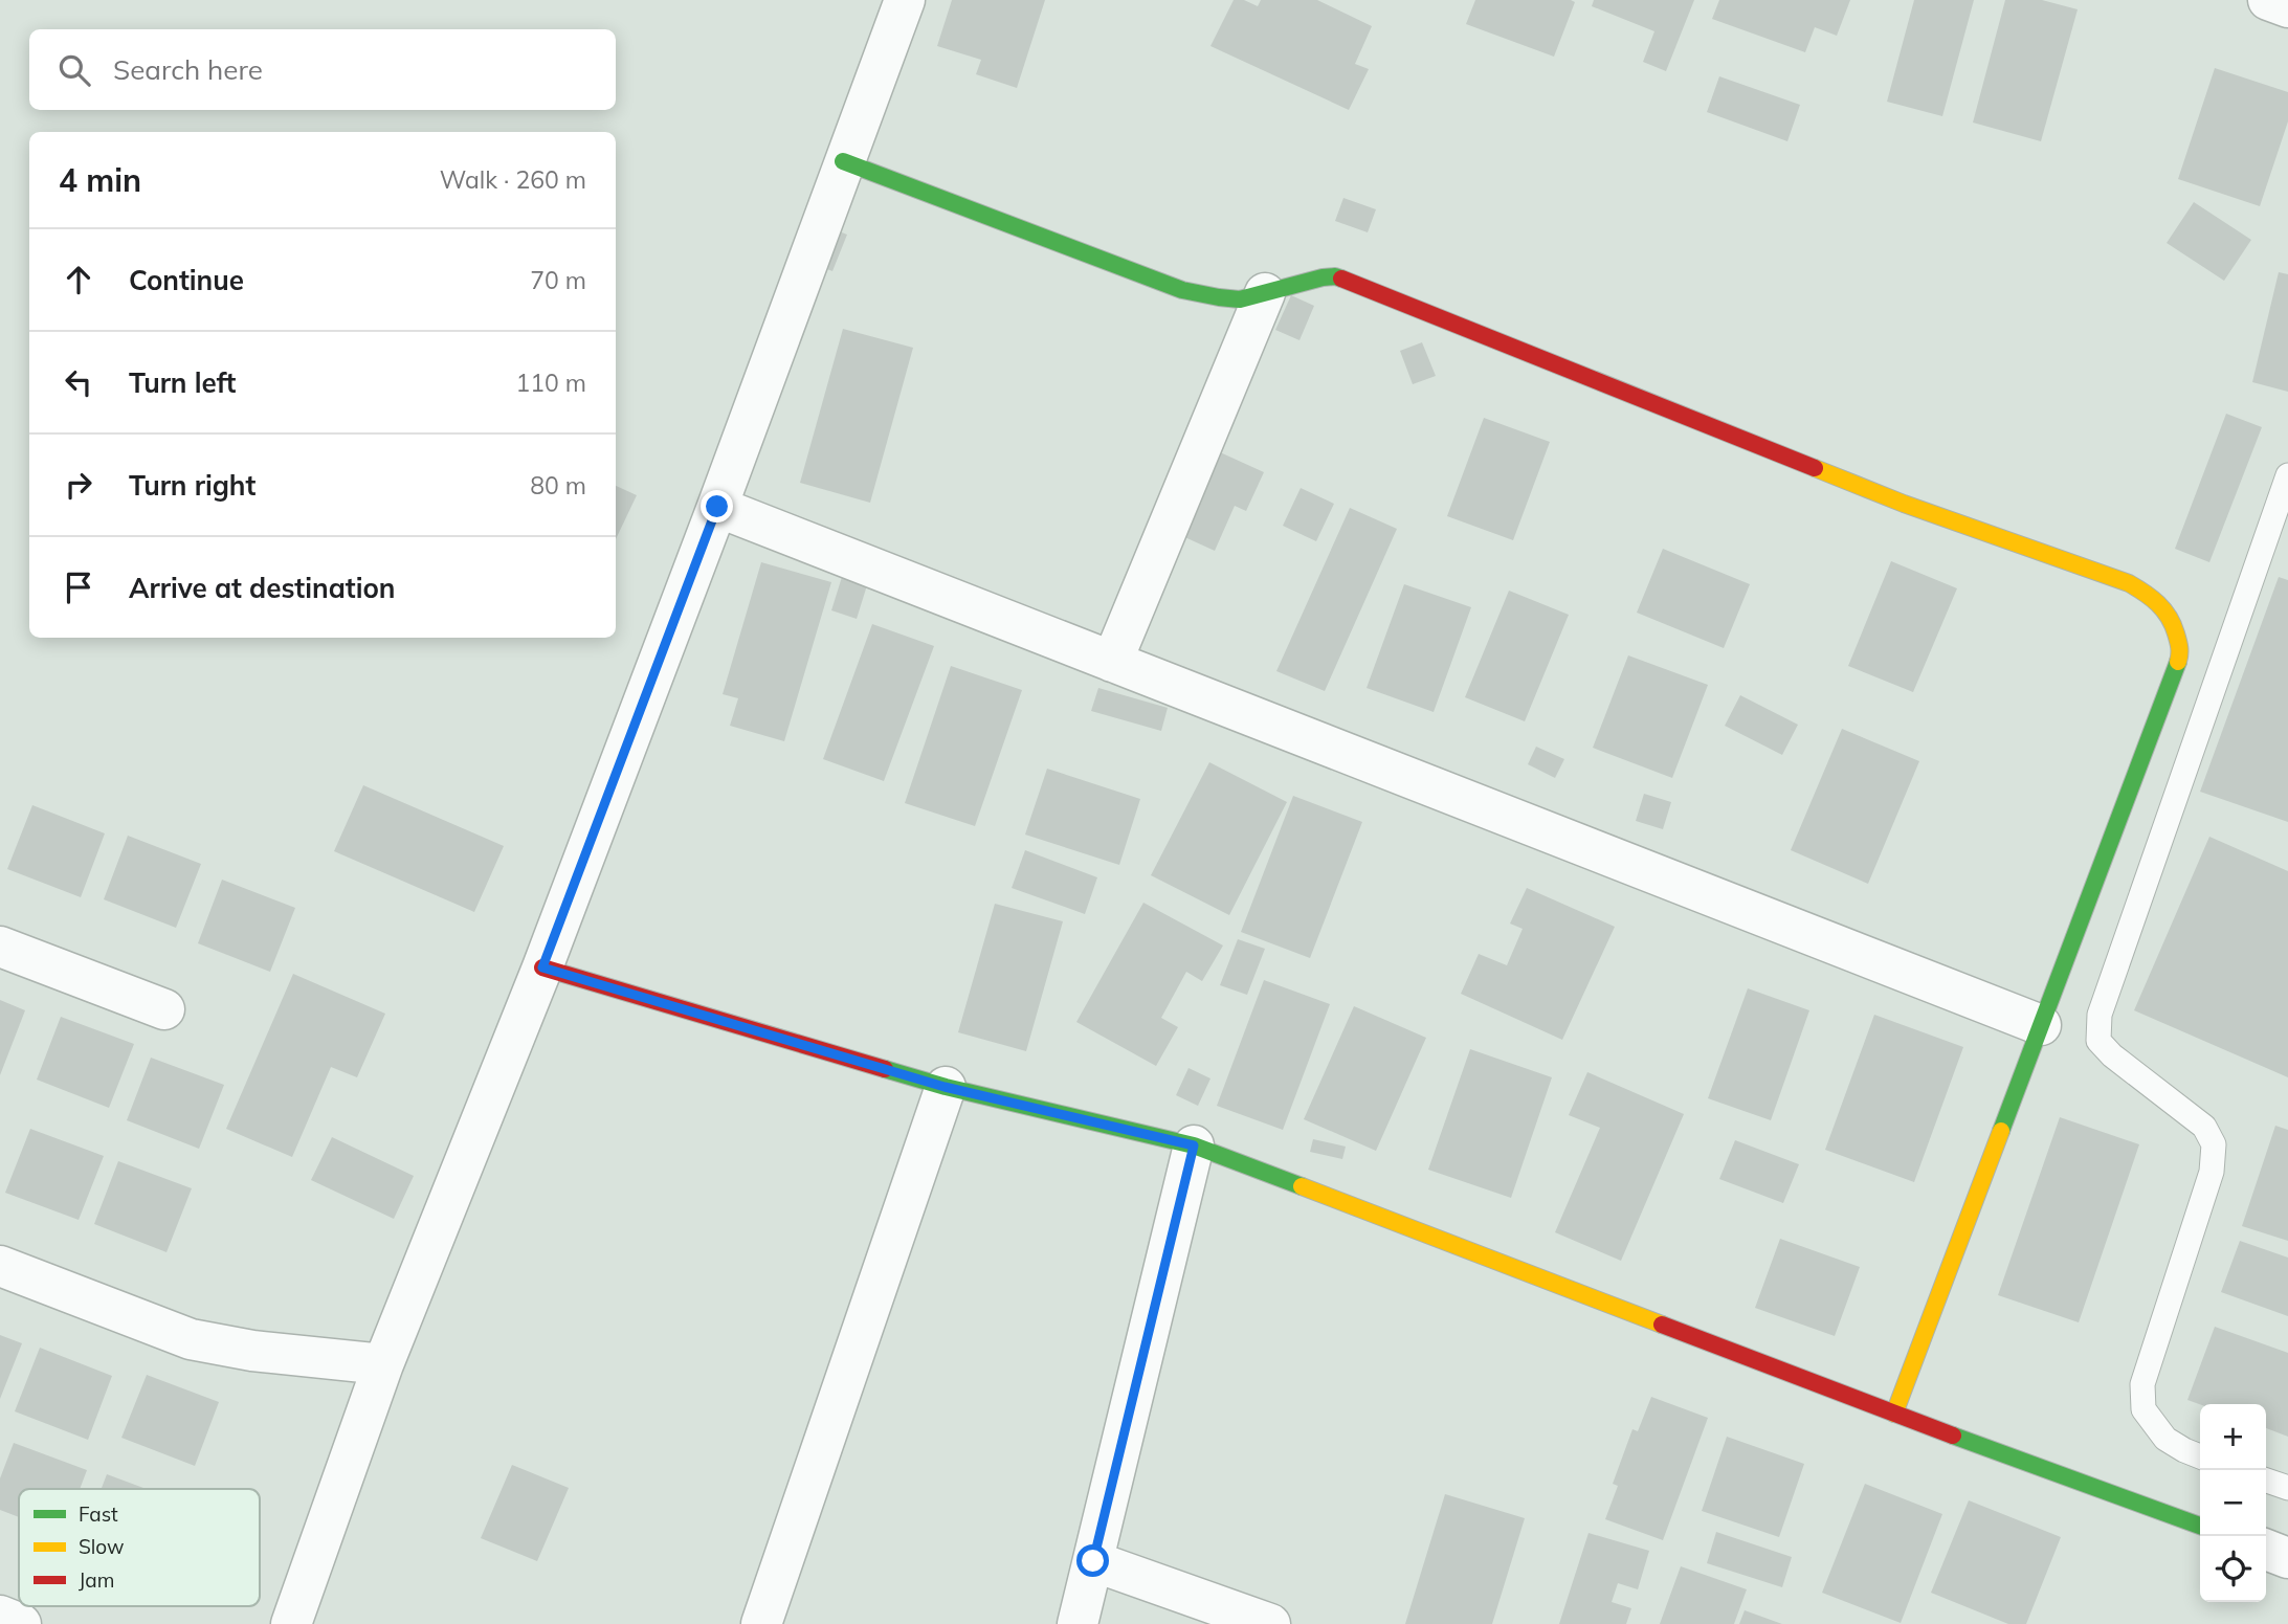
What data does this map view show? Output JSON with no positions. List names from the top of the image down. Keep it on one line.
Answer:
{"legend":["Fast","Slow","Jam"],"page":{"search":"Search here","heading":["4 min","Walk · 260 m"],"list":[["Continue","70 m"],["Turn left","110 m"],["Turn right","80 m"],"Arrive at destination"],"map_buttons":["+","−"]}}
